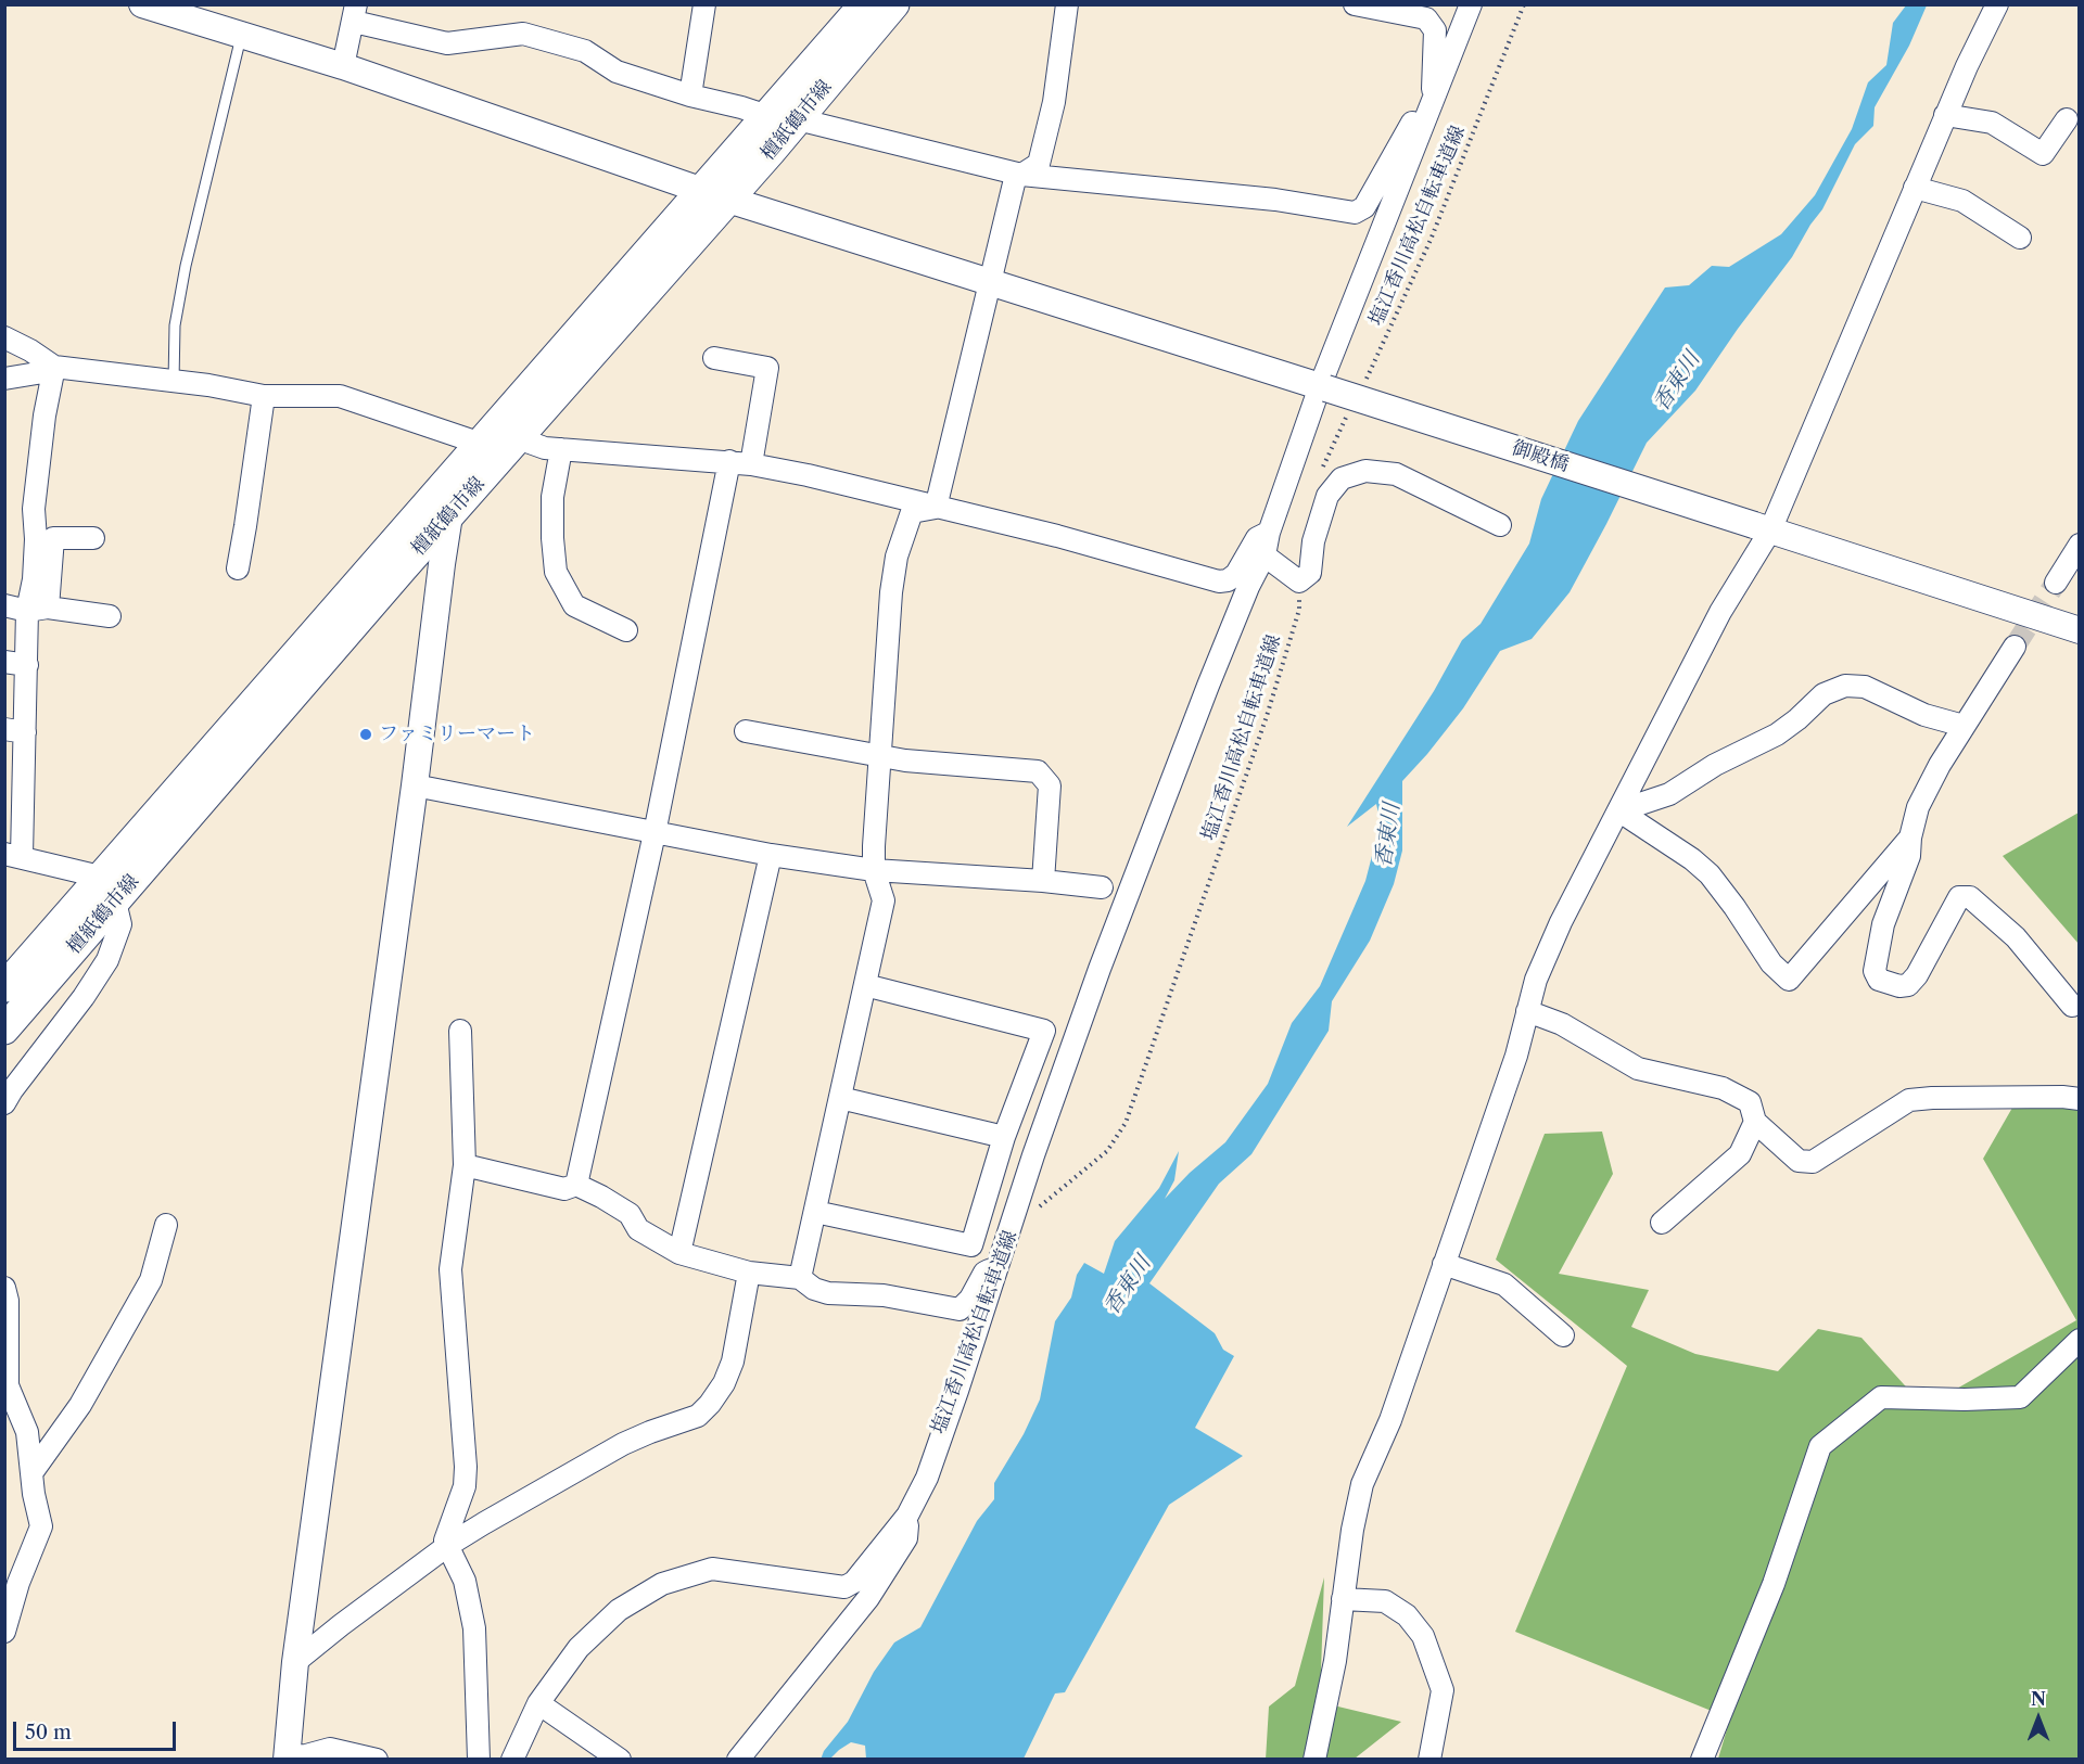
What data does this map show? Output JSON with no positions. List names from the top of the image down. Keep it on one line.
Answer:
{"streets":{"main road":["檀紙鶴市線"],"street":["御殿橋"],"path":["塩江香川高松自転車道線"]},"crossings":[["檀紙鶴市線","御殿橋"]],"water":["香東川"],"places":["ファミリーマート"],"scale_bar":"50 m","north":"top"}
